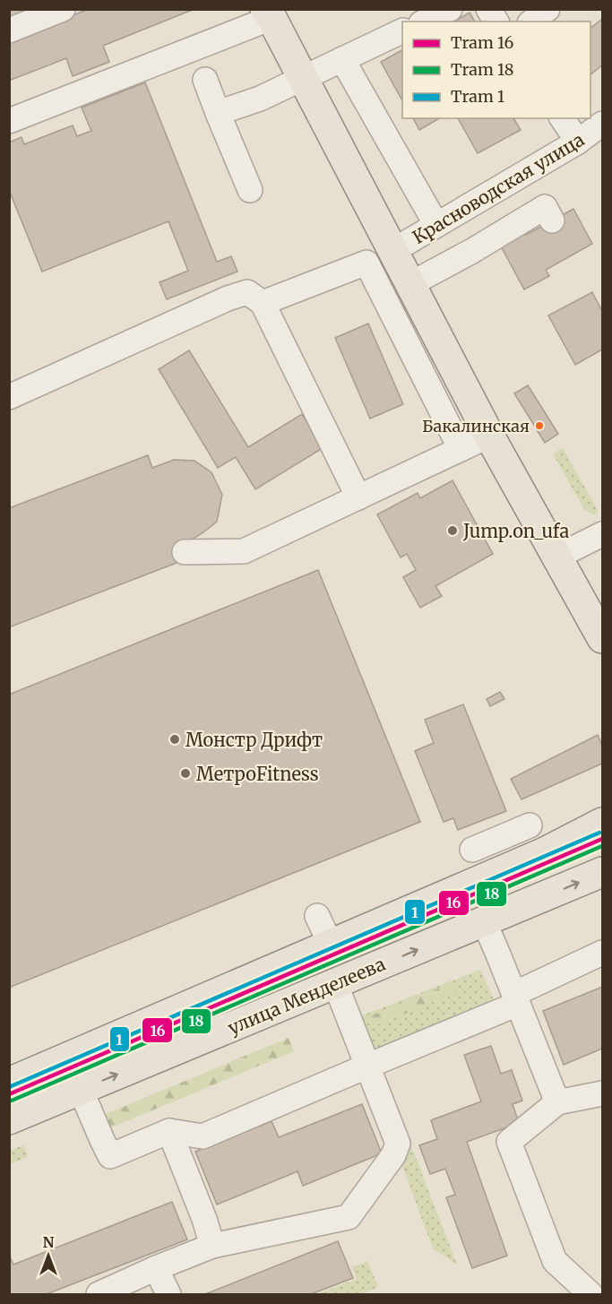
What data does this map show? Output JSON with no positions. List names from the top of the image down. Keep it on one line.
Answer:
{"streets":{"main road":["улица Менделеева"],"street":["Красноводская улица"]},"places":["Бакалинская","Jump.on_ufa","Монстр Дрифт","МетроFitness"],"lines":["tram line 1","tram line 16","tram line 18"],"legend":["Tram 16","Tram 18","Tram 1"],"north":"top"}
